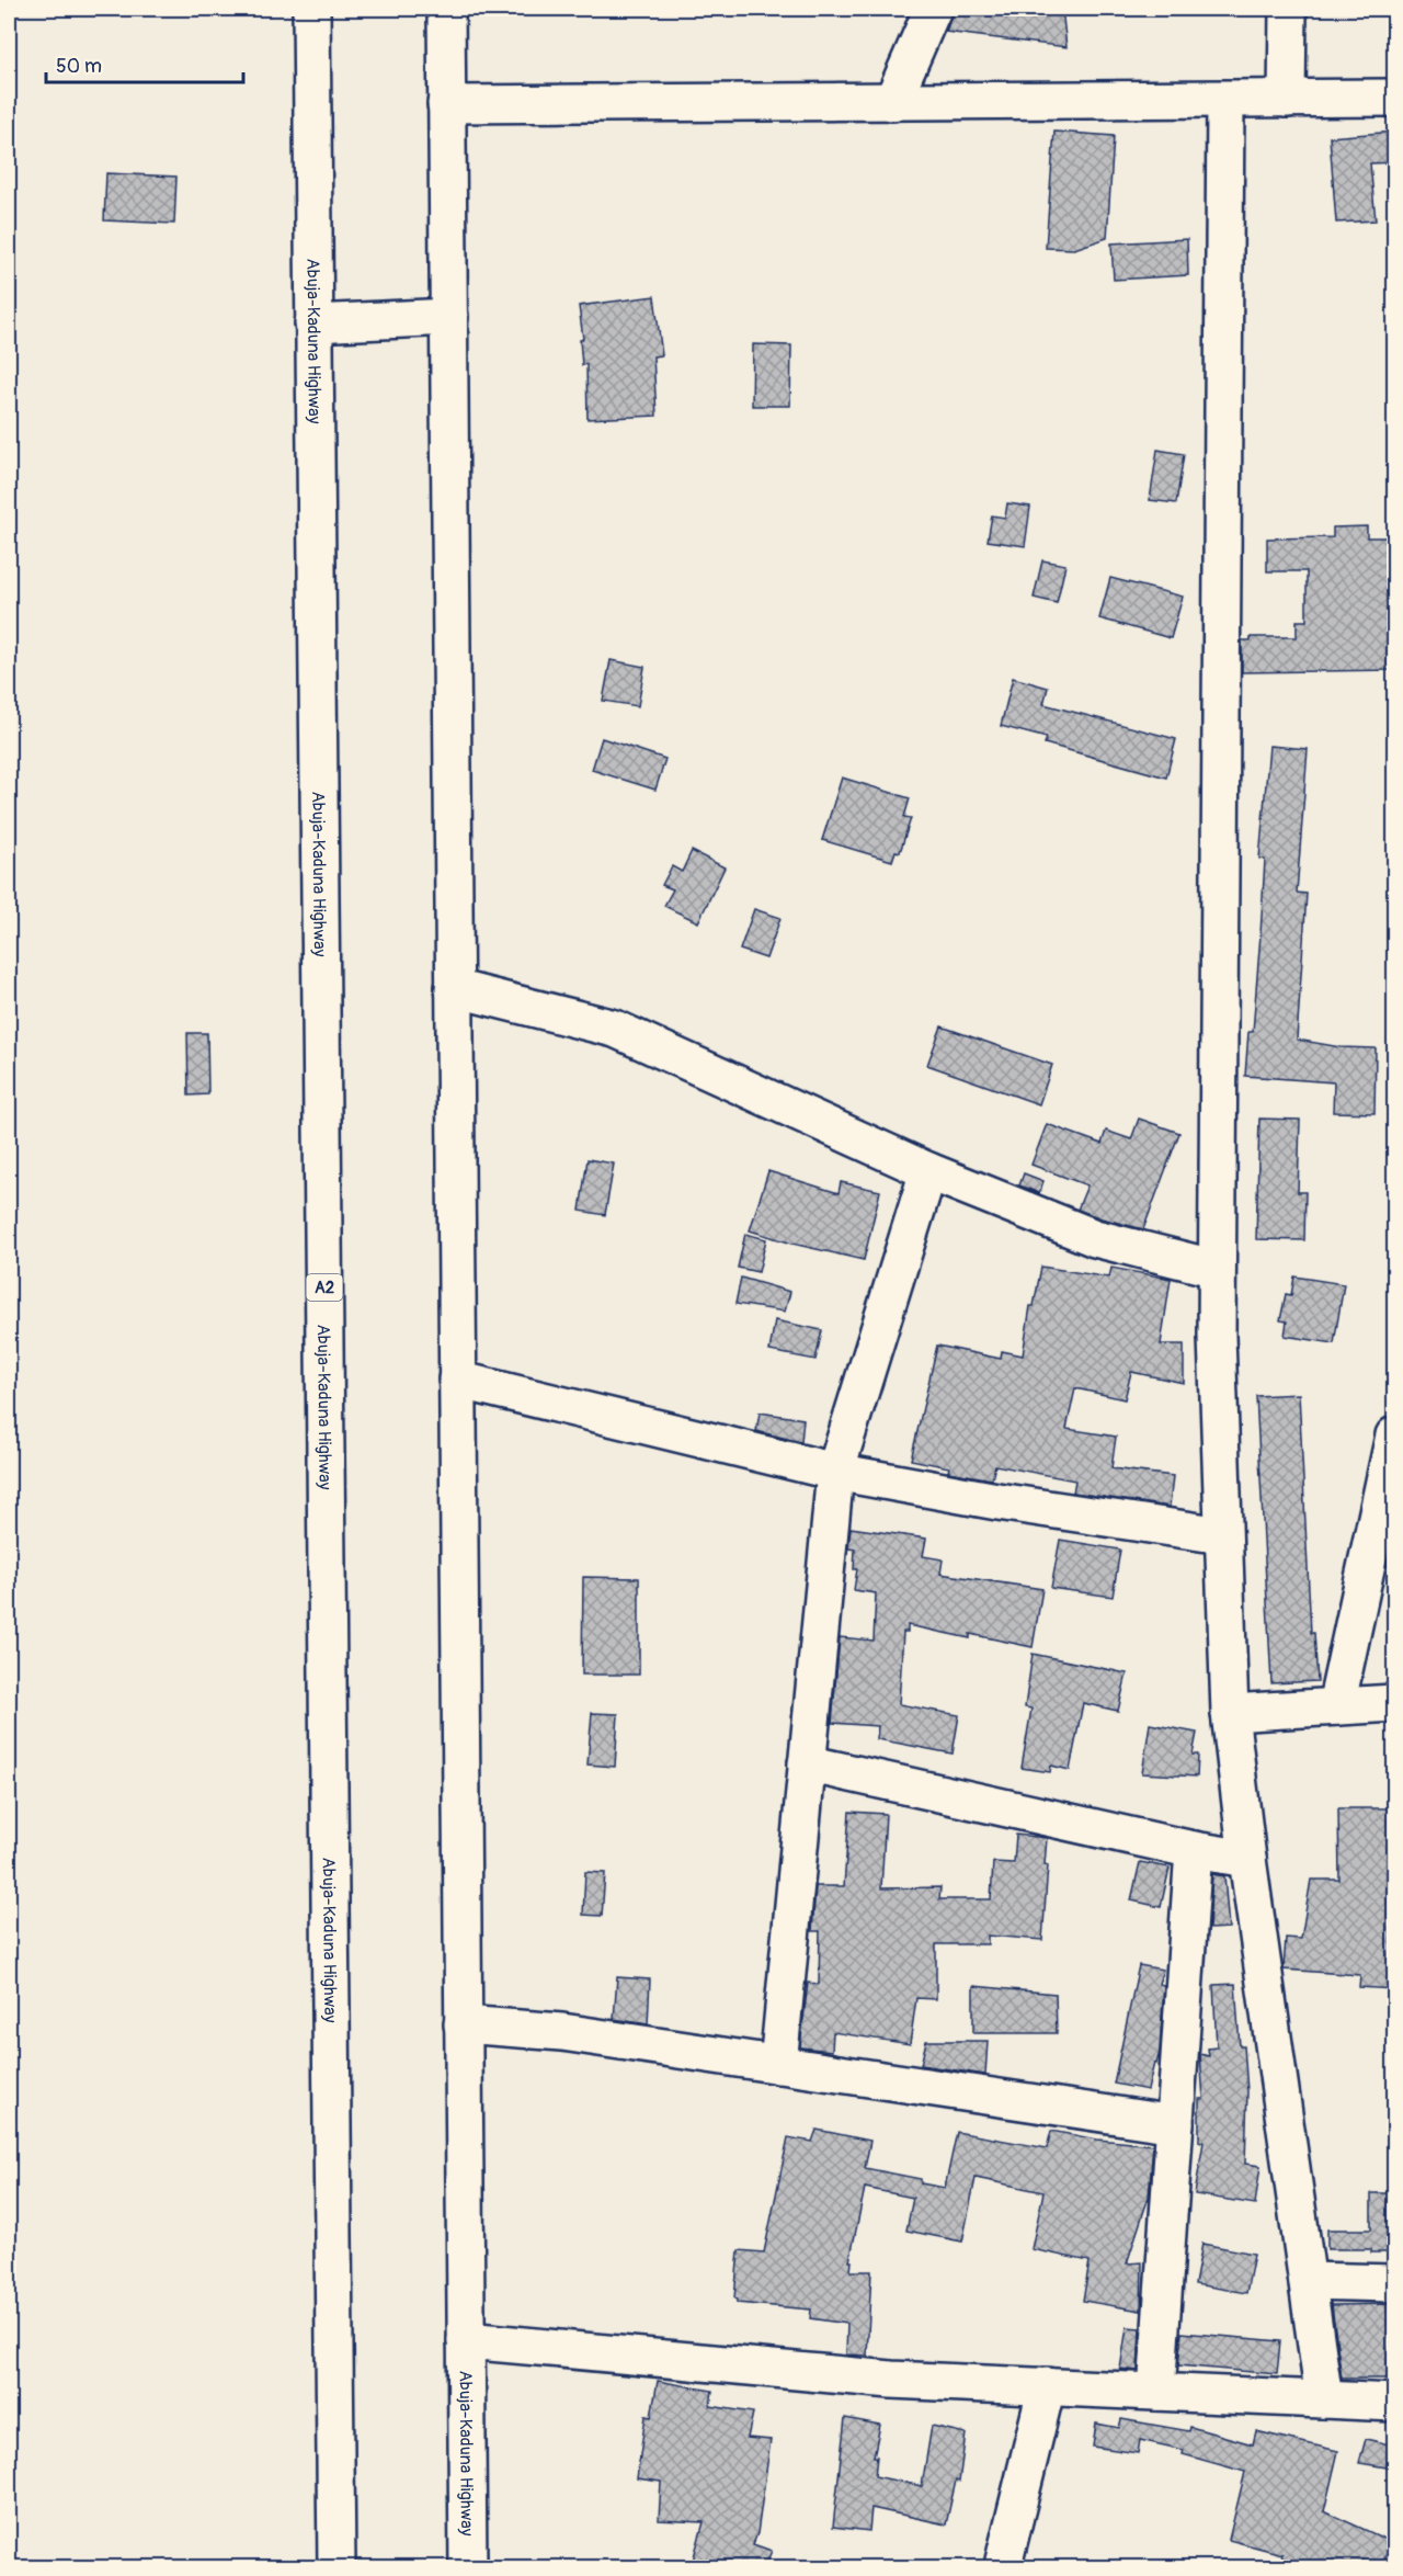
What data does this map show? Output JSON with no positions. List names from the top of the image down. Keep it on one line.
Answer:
{"streets":{"main road":["Abuja-Kaduna Highway","A2"]},"scale_bar":"50 m"}
